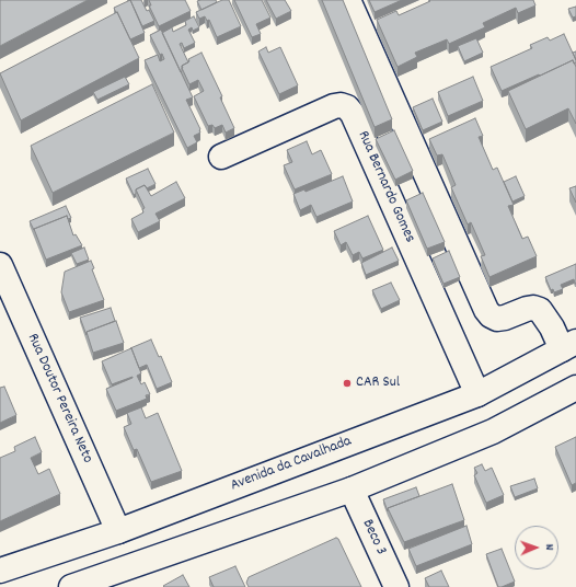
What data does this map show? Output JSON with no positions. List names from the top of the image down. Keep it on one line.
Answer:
{"streets":{"street":["Rua Bernardo Gomes","Rua Doutor Pereira Neto","Avenida da Cavalhada","Beco 3"]},"crossings":[["Rua Bernardo Gomes","Avenida da Cavalhada"],["Rua Doutor Pereira Neto","Avenida da Cavalhada"]],"places":["CAR Sul"],"north":"right"}
